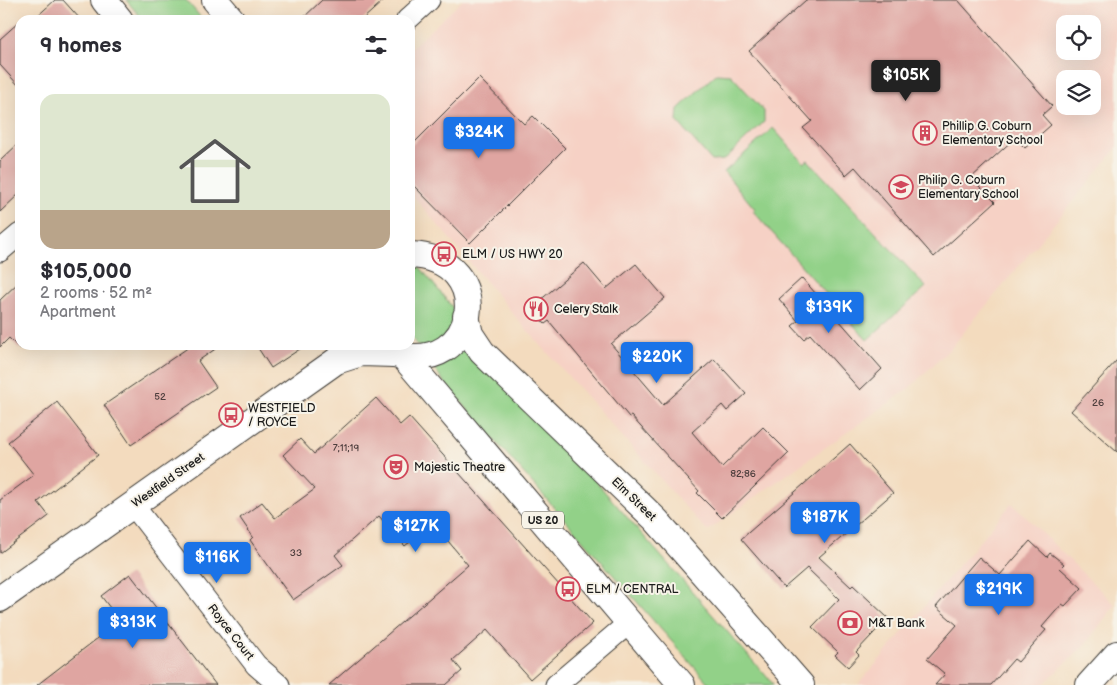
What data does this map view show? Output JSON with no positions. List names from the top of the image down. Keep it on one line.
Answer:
{"streets":{"main road":["Westfield Street","Elm Street","US 20"],"street":["Royce Court"]},"crossings":[["Westfield Street","Elm Street"],["Westfield Street","US 20"],["Westfield Street","Royce Court"]],"places":{"building":["Phillip G. Coburn Elementary School"],"school or university":["Philip G. Coburn Elementary School"],"bus stop":["ELM / US HWY 20","WESTFIELD / ROYCE","ELM / CENTRAL"],"restaurant":["Celery Stalk"],"theatre":["Majestic Theatre"],"bank":["M&T Bank"]},"house_numbers":["52","26","7;11;19","82;86","33"],"page":{"heading":"9 homes","price":["$105K","$324K","$139K","$220K","$187K","$127K","$116K","$219K","$313K"],"list":[{"name":"$105,000","note":"2 rooms · 52 m² · Apartment"}]}}
